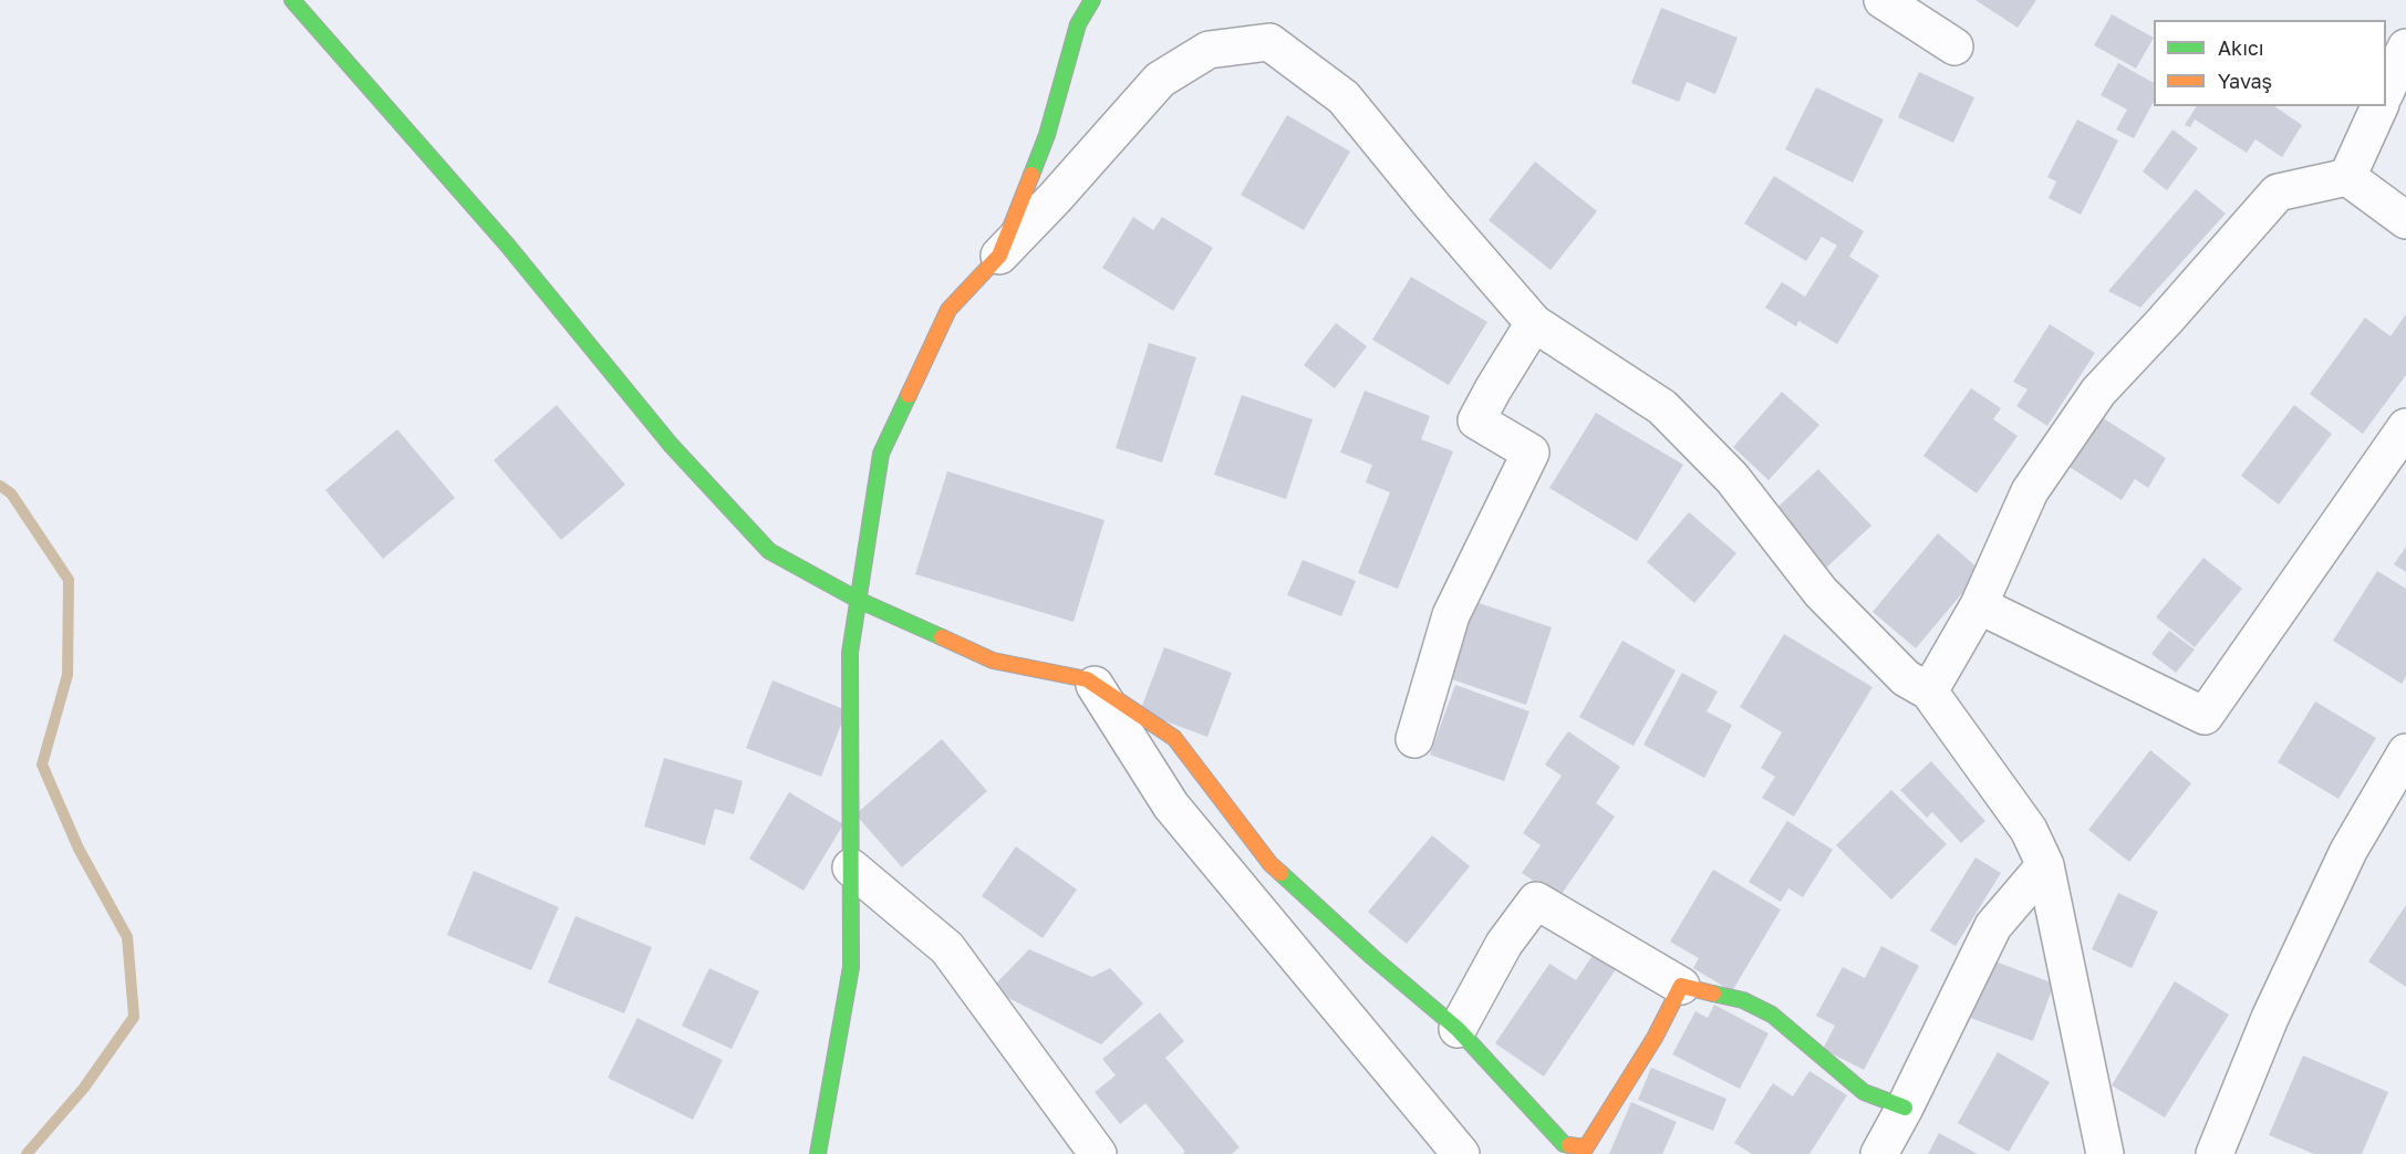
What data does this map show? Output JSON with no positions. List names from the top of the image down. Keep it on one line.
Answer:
{"legend":["Akıcı","Yavaş"]}
